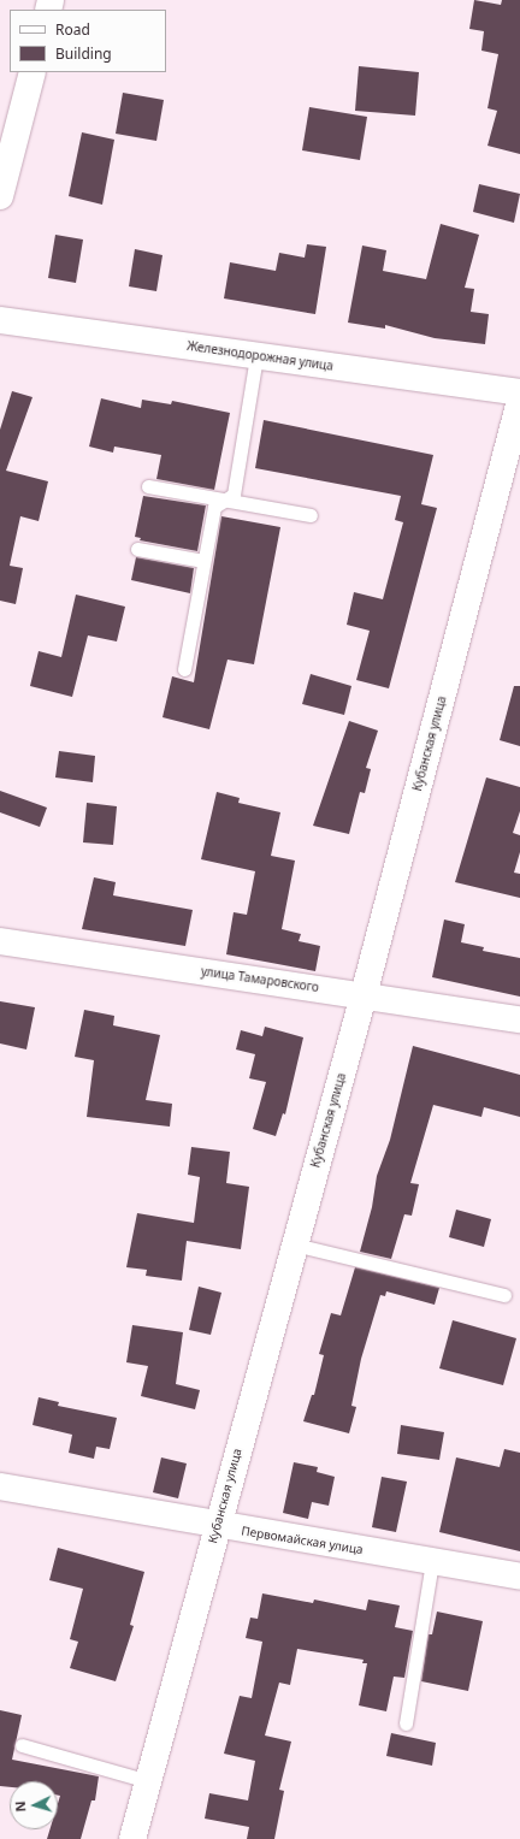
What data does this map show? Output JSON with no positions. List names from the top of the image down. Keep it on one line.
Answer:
{"streets":{"street":["Железнодорожная улица","Кубанская улица","улица Тамаровского","Первомайская улица"]},"crossings":[["Кубанская улица","улица Тамаровского"],["Кубанская улица","Первомайская улица"]],"legend":["Road","Building"],"north":"left"}
